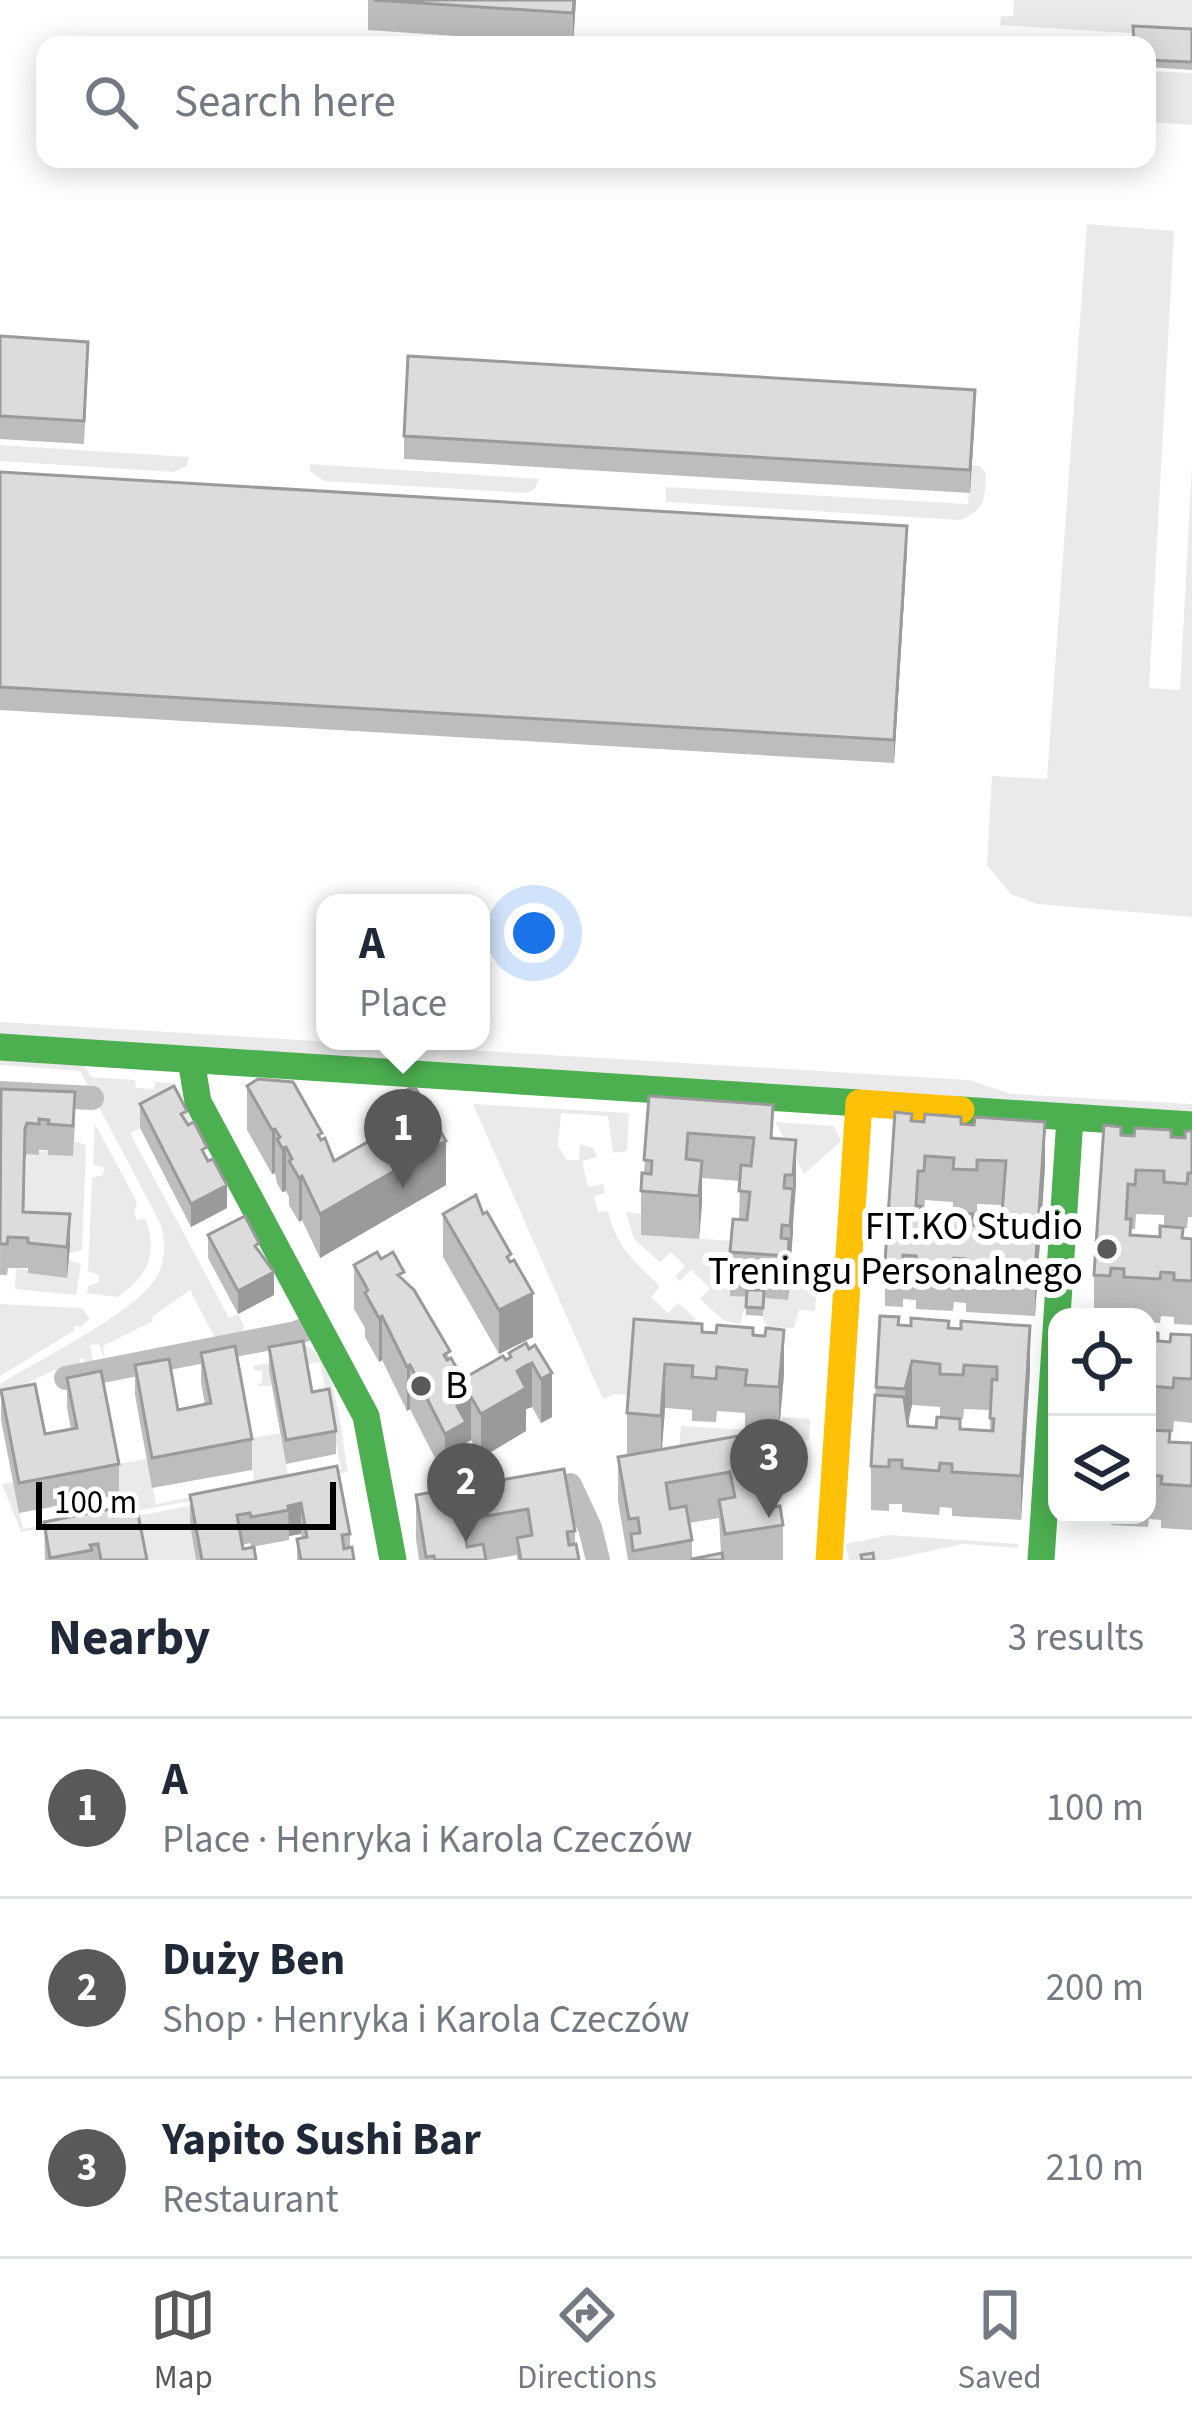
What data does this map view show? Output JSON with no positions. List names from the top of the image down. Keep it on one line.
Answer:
{"places":["FIT.KO Studio Treningu Personalnego","B"],"scale_bar":"100 m","page":{"search":"Search here","popup":["A","Place"],"pins":["1","3","2"],"scale":"100 m","heading":["Nearby","3 results"],"list":[{"mark":"1","name":"A","note":"Place · Henryka i Karola Czeczów","value":"100 m"},{"mark":"2","name":"Duży Ben","note":"Shop · Henryka i Karola Czeczów","value":"200 m"},{"mark":"3","name":"Yapito Sushi Bar","note":"Restaurant","value":"210 m"}],"nav":["Map","Directions","Saved"]}}
